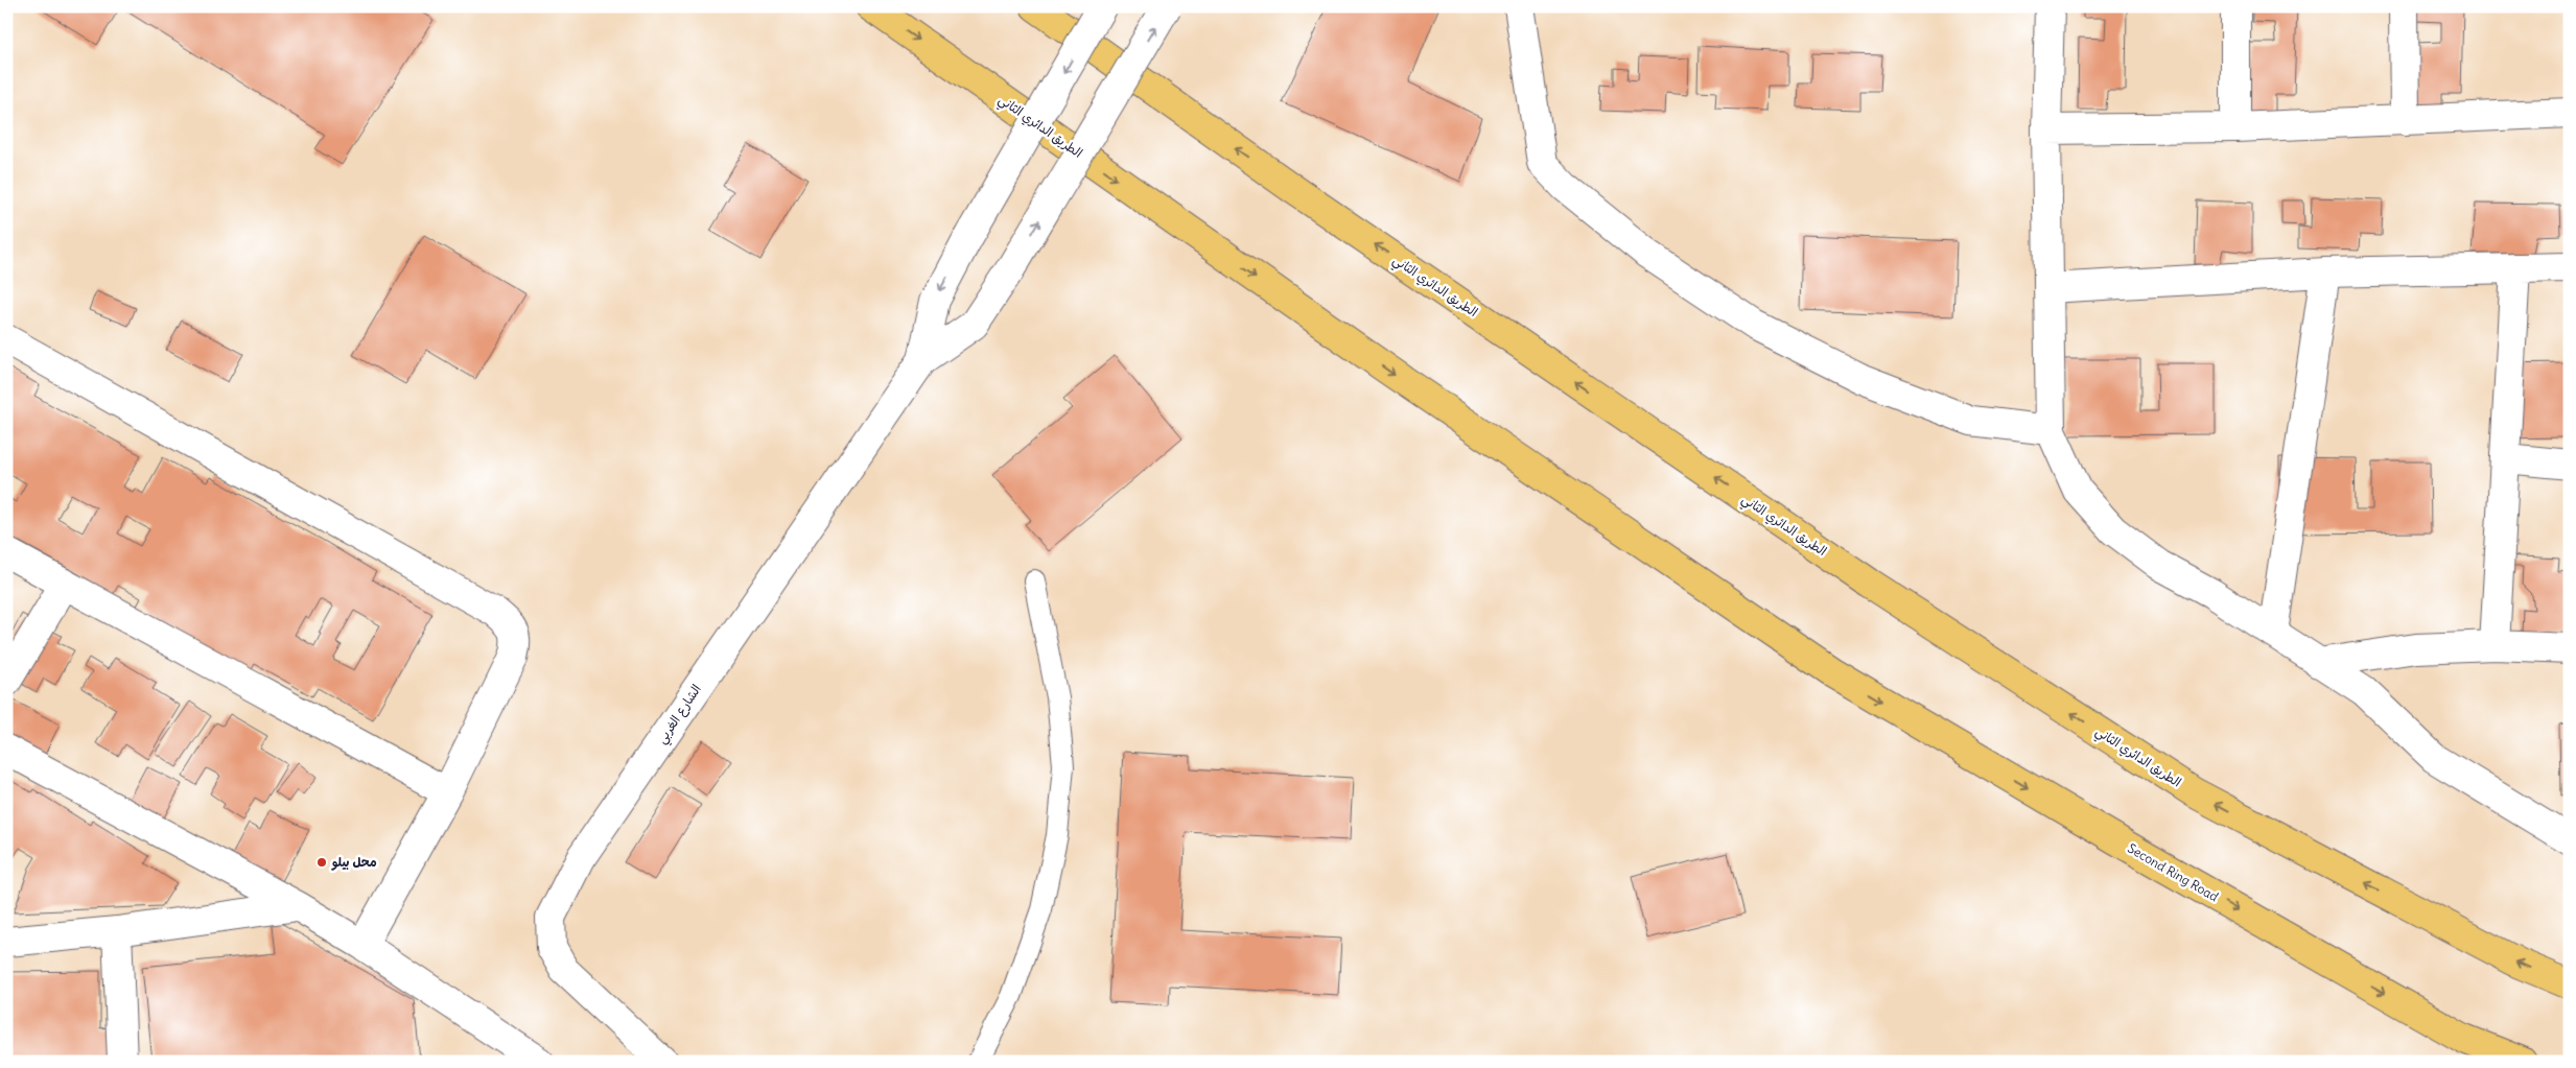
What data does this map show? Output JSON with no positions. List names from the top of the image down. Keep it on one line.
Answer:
{"streets":{"highway":["الطريق الدائري الثاني","Second Ring Road"],"street":["الشارع الغربي"]},"crossings":[["الطريق الدائري الثاني","Second Ring Road"]],"one_way":["Second Ring Road"],"places":["محل بيلو"]}
